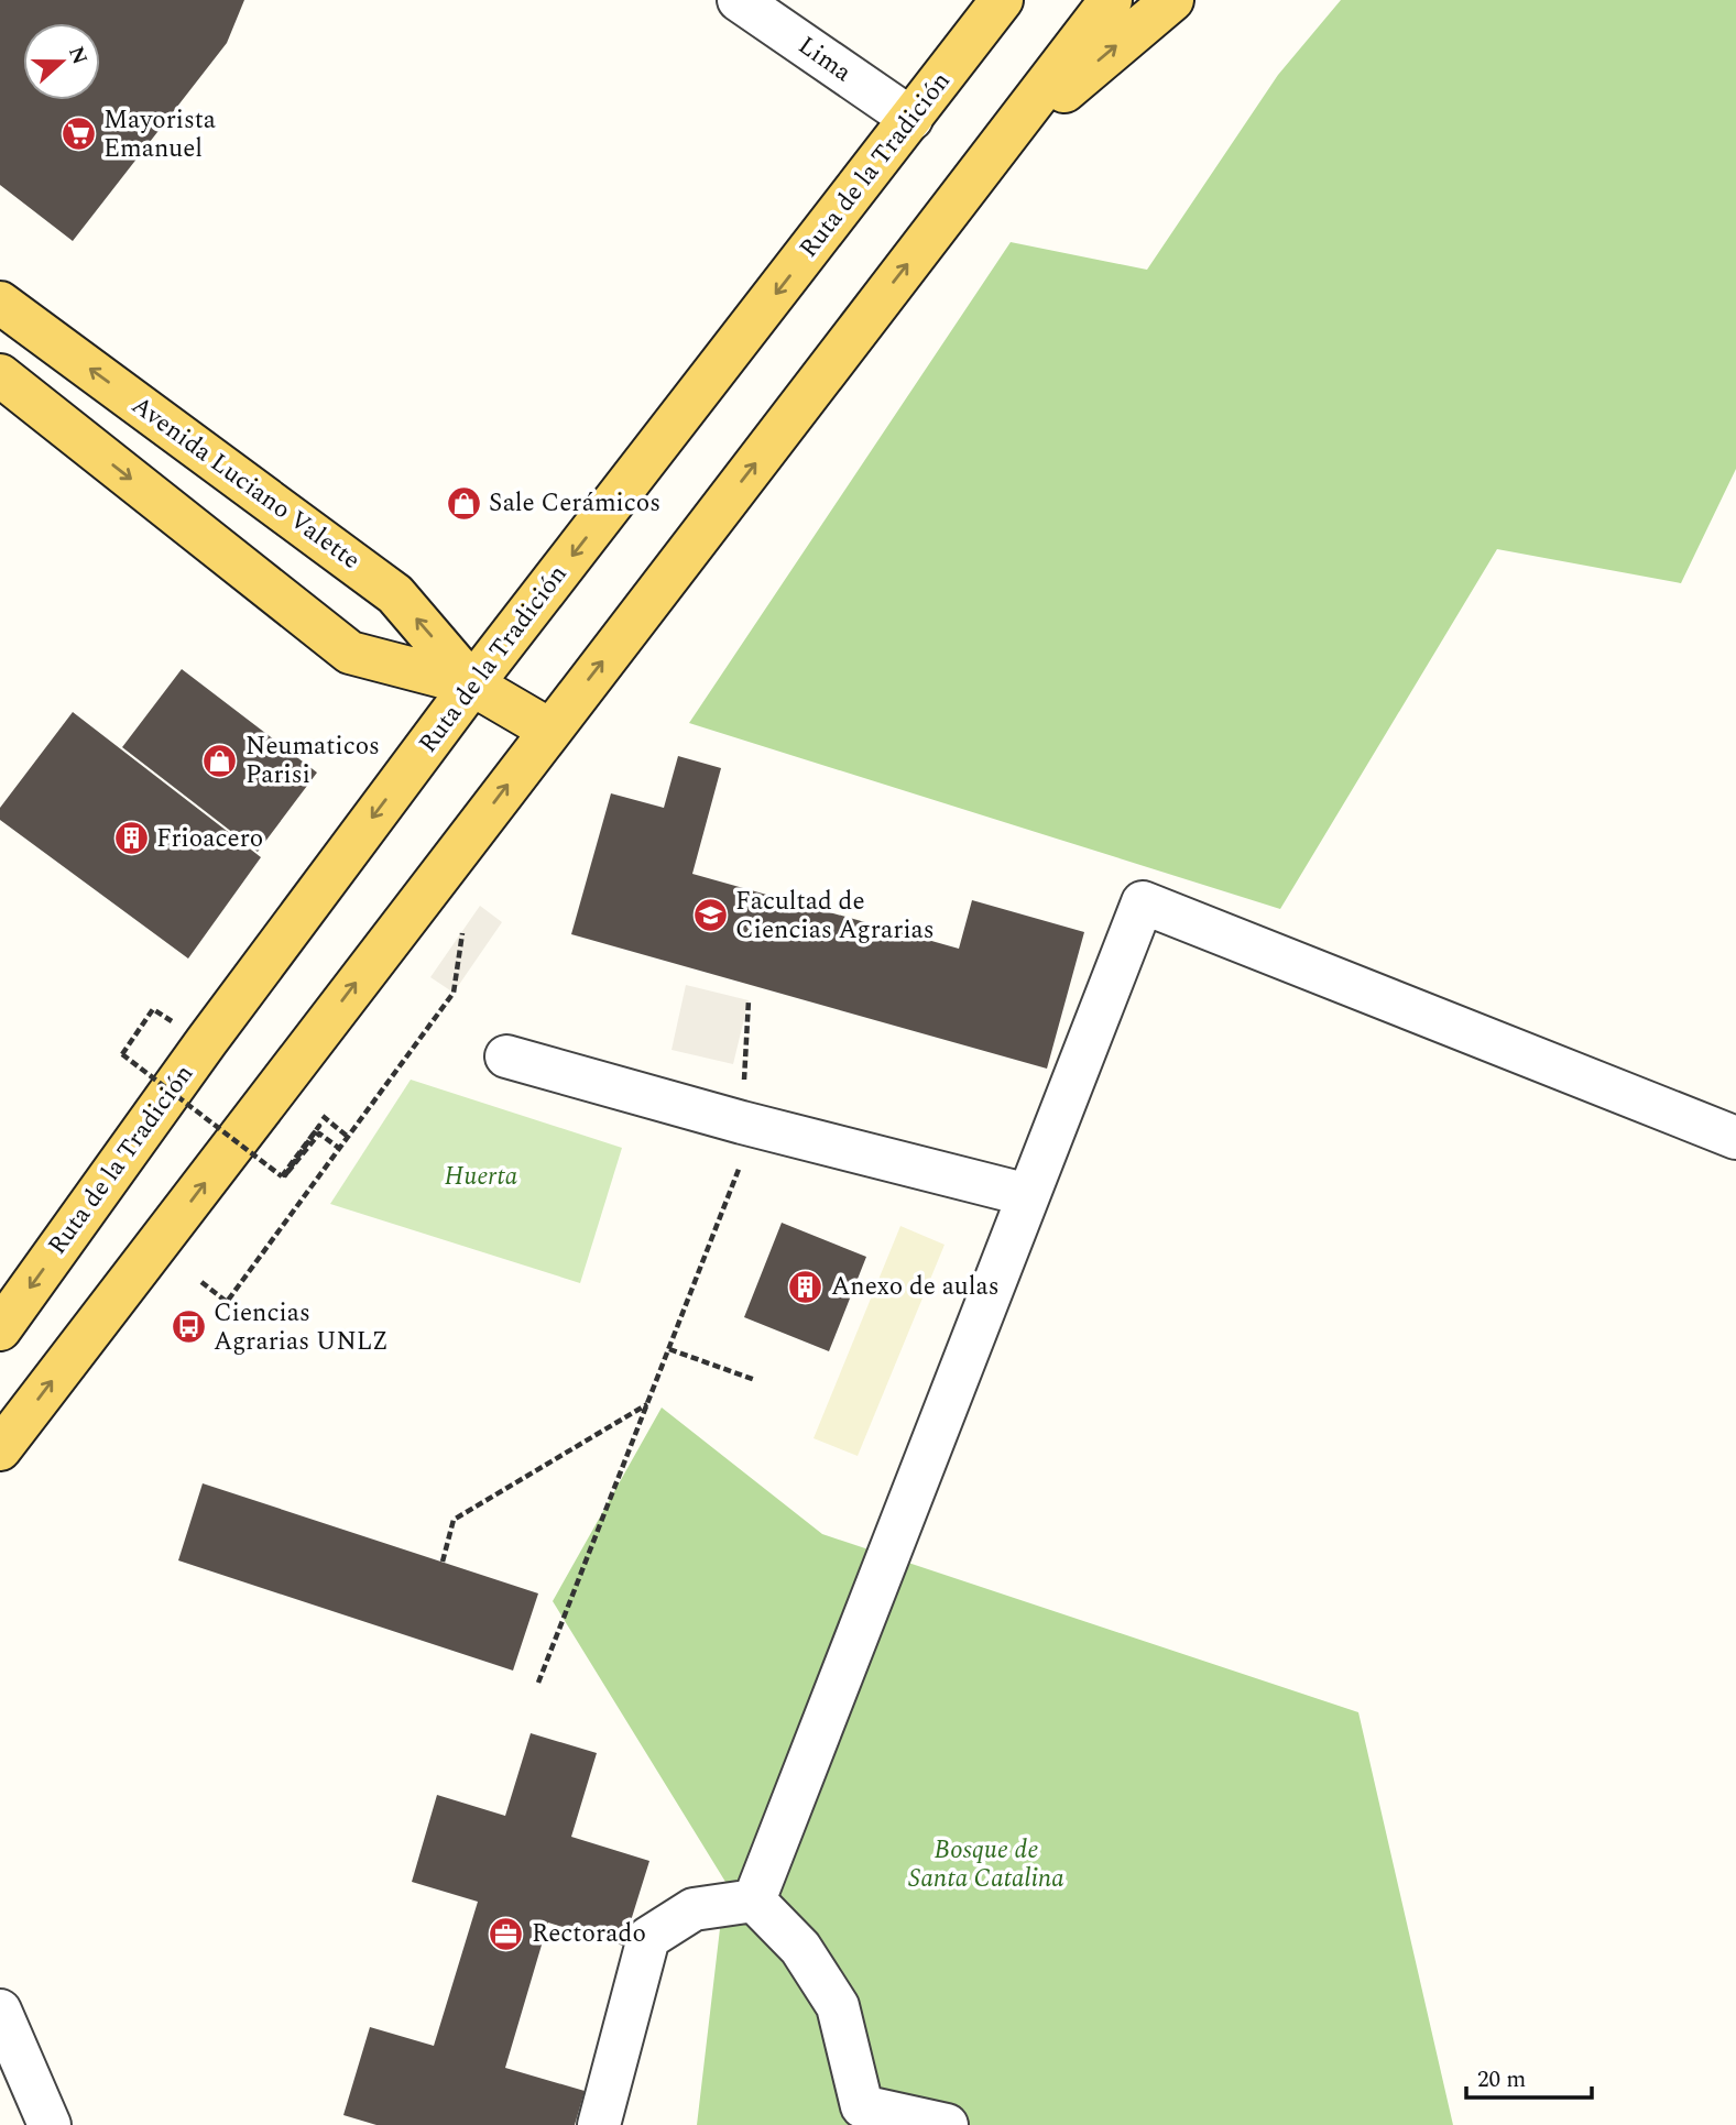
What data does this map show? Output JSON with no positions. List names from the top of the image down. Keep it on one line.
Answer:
{"streets":{"main road":["Ruta de la Tradición","Avenida Luciano Valette"],"street":["Lima"]},"crossings":[["Lima","Ruta de la Tradición"],["Ruta de la Tradición","Avenida Luciano Valette"]],"parks":["Huerta","Bosque de Santa Catalina"],"places":{"supermarket":["Mayorista Emanuel"],"shop":["Sale Cerámicos","Neumaticos Parisi"],"building":["Frioacero","Anexo de aulas"],"school or university":["Facultad de Ciencias Agrarias"],"bus stop":["Ciencias Agrarias UNLZ"],"office":["Rectorado"]},"scale_bar":"20 m","north":"right"}
